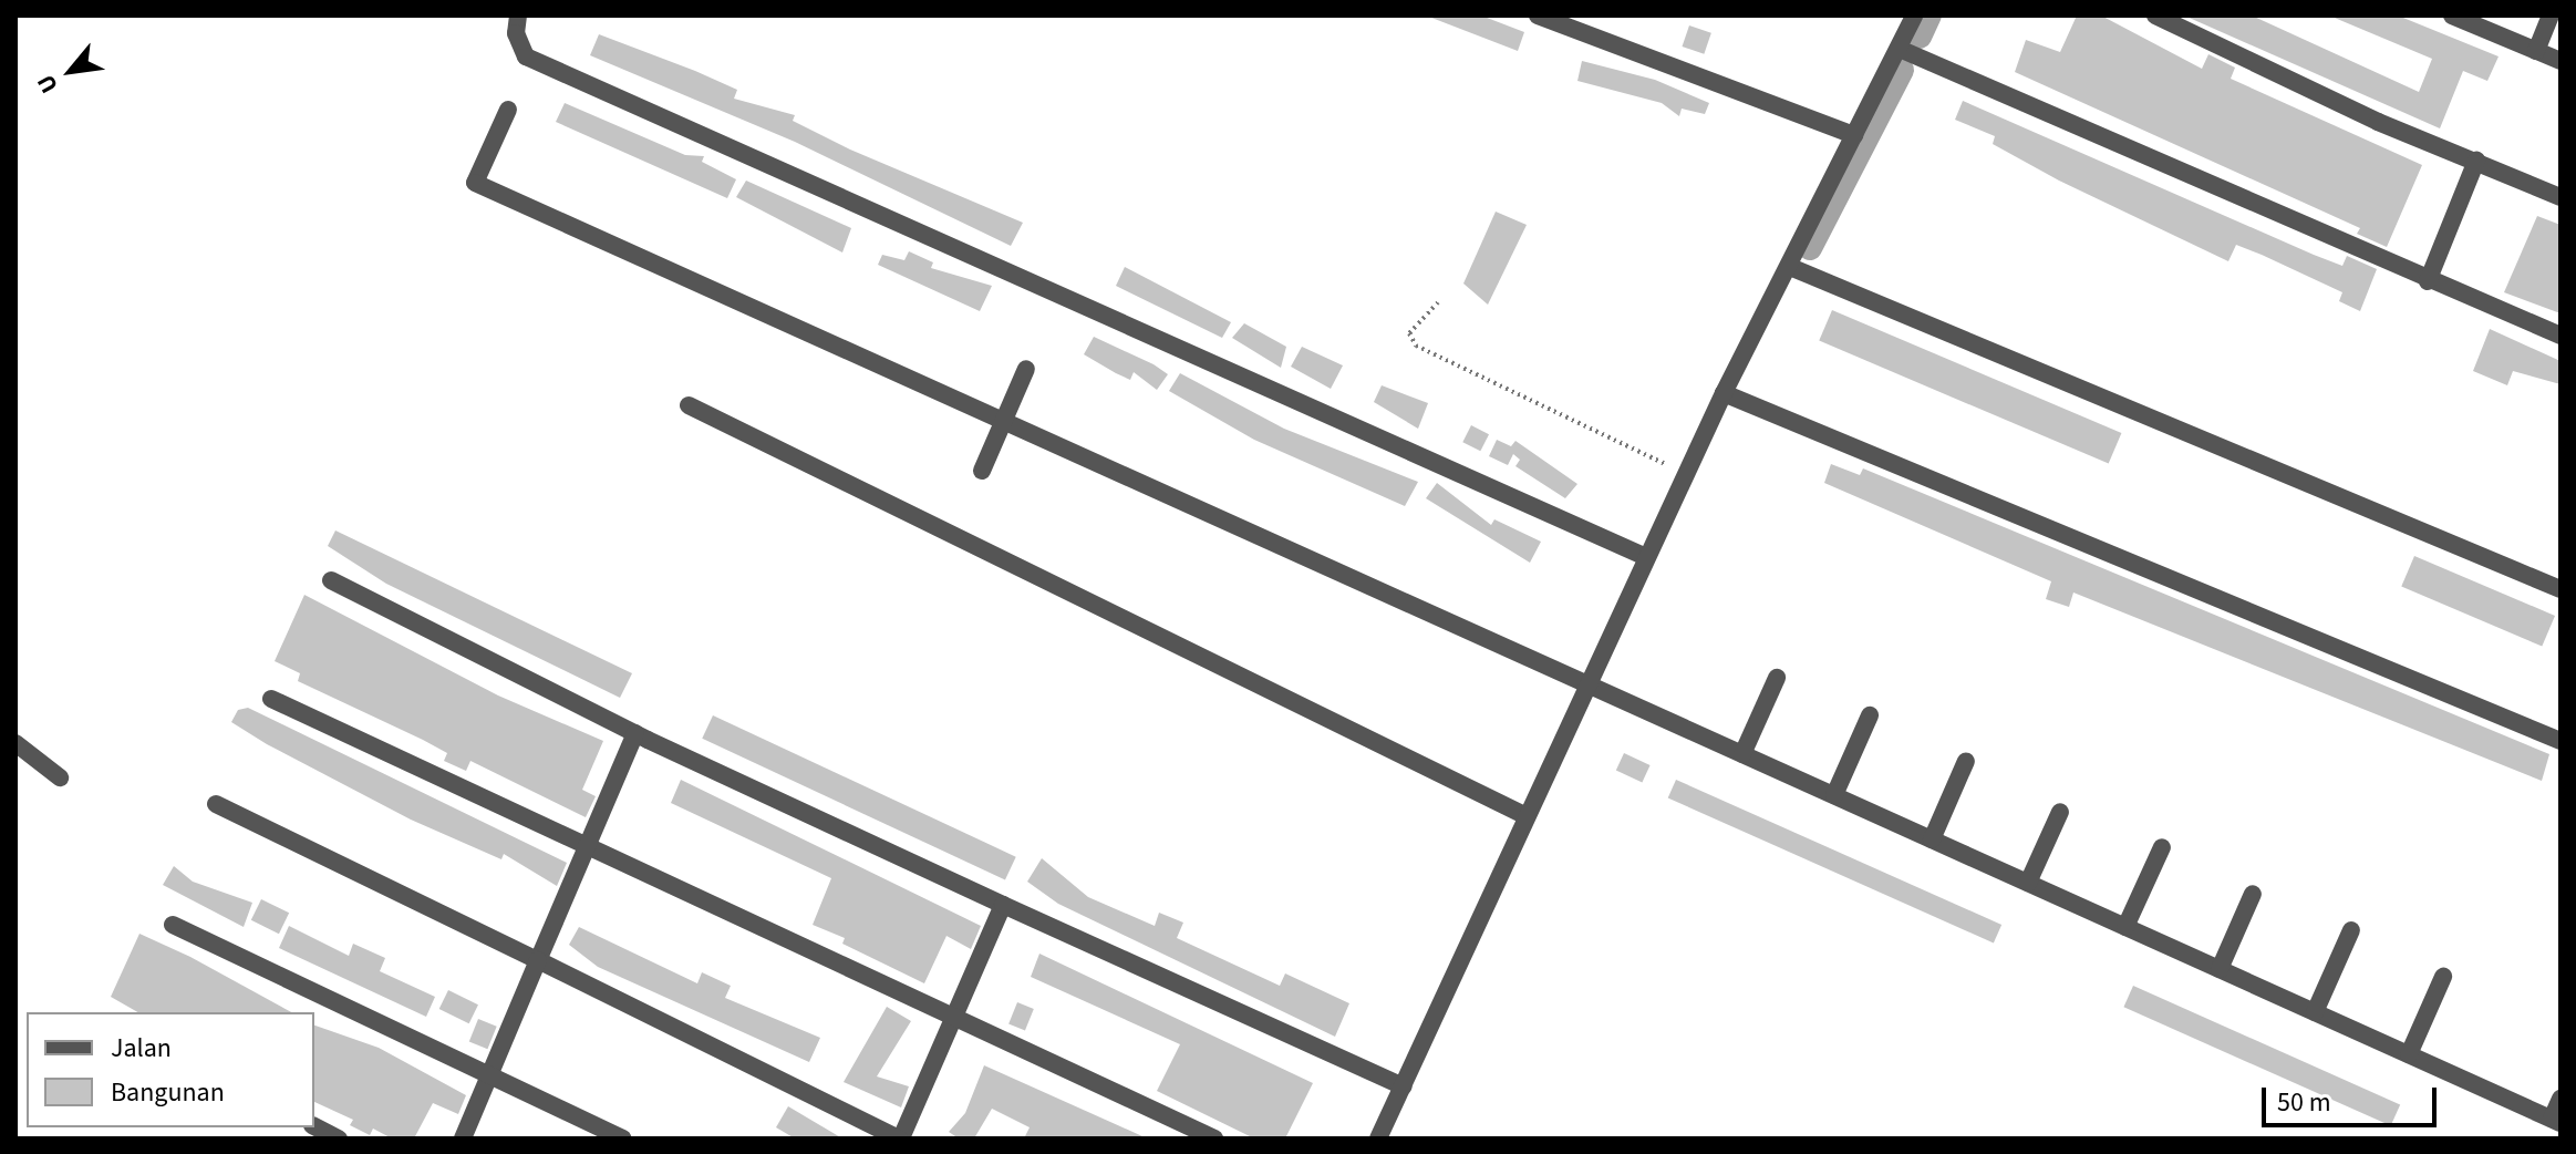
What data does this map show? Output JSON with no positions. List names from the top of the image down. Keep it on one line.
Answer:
{"legend":["Jalan","Bangunan"],"scale_bar":"50 m","north":"bottom left"}
